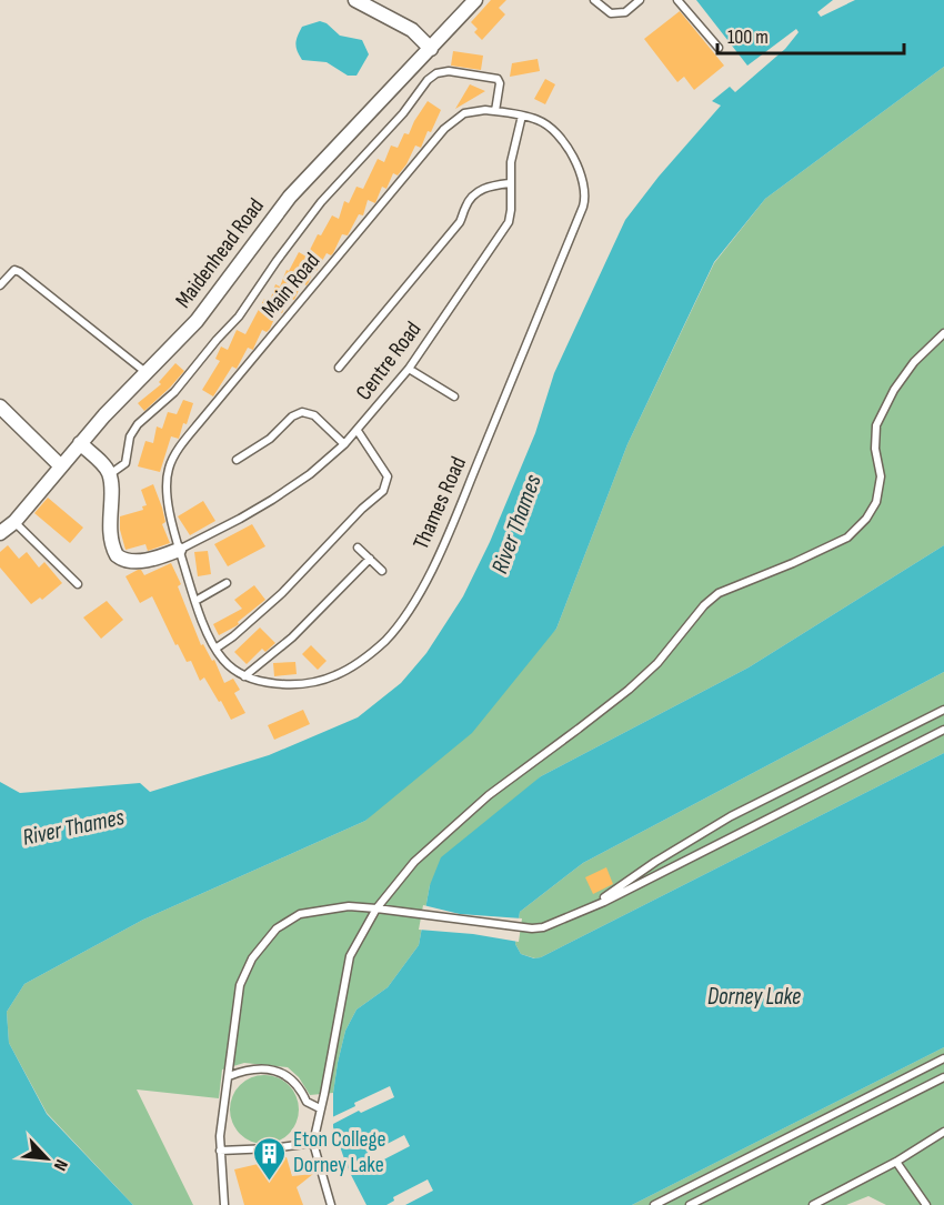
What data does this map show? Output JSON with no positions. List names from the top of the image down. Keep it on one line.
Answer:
{"streets":{"street":["Maidenhead Road"],"lane":["Main Road","Centre Road","Thames Road"]},"crossings":[["Main Road","Centre Road"],["Main Road","Thames Road"],["Centre Road","Thames Road"]],"water":["River Thames","Dorney Lake"],"places":{"building":["Eton College Dorney Lake"]},"scale_bar":"100 m","north":"bottom right"}
